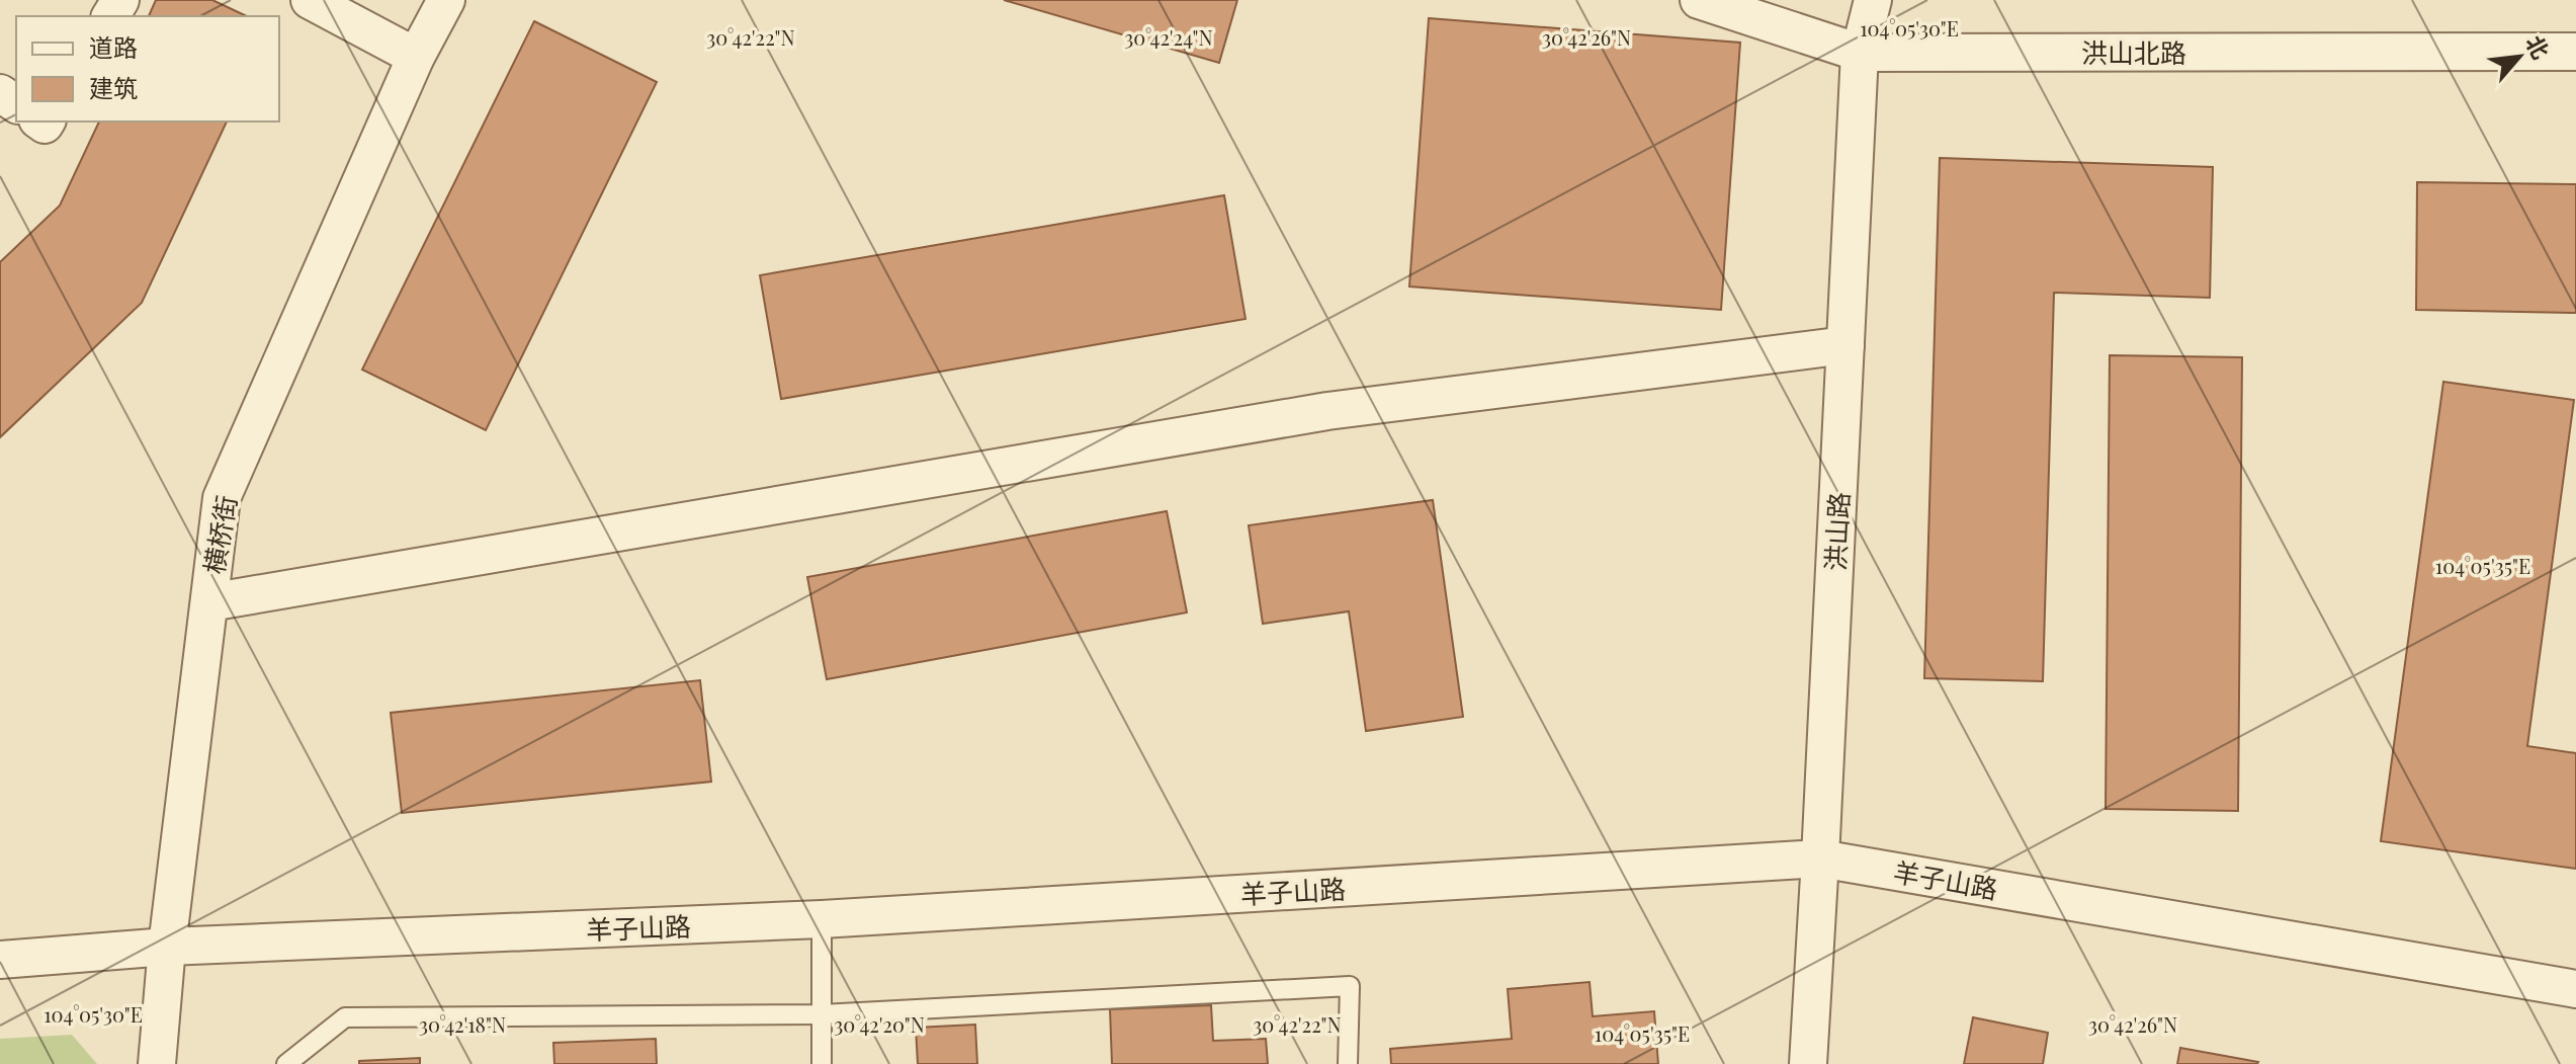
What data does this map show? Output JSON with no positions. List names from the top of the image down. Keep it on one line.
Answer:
{"streets":{"street":["洪山北路","洪山路","横桥街","羊子山路"]},"crossings":[["洪山北路","洪山路"],["洪山路","羊子山路"],["横桥街","羊子山路"]],"legend":["道路","建筑"],"north":"top right","coordinates":["104°05'30\"E","30°42'22\"N","30°42'24\"N","30°42'26\"N","104°05'35\"E","30°42'18\"N","30°42'20\"N"]}
